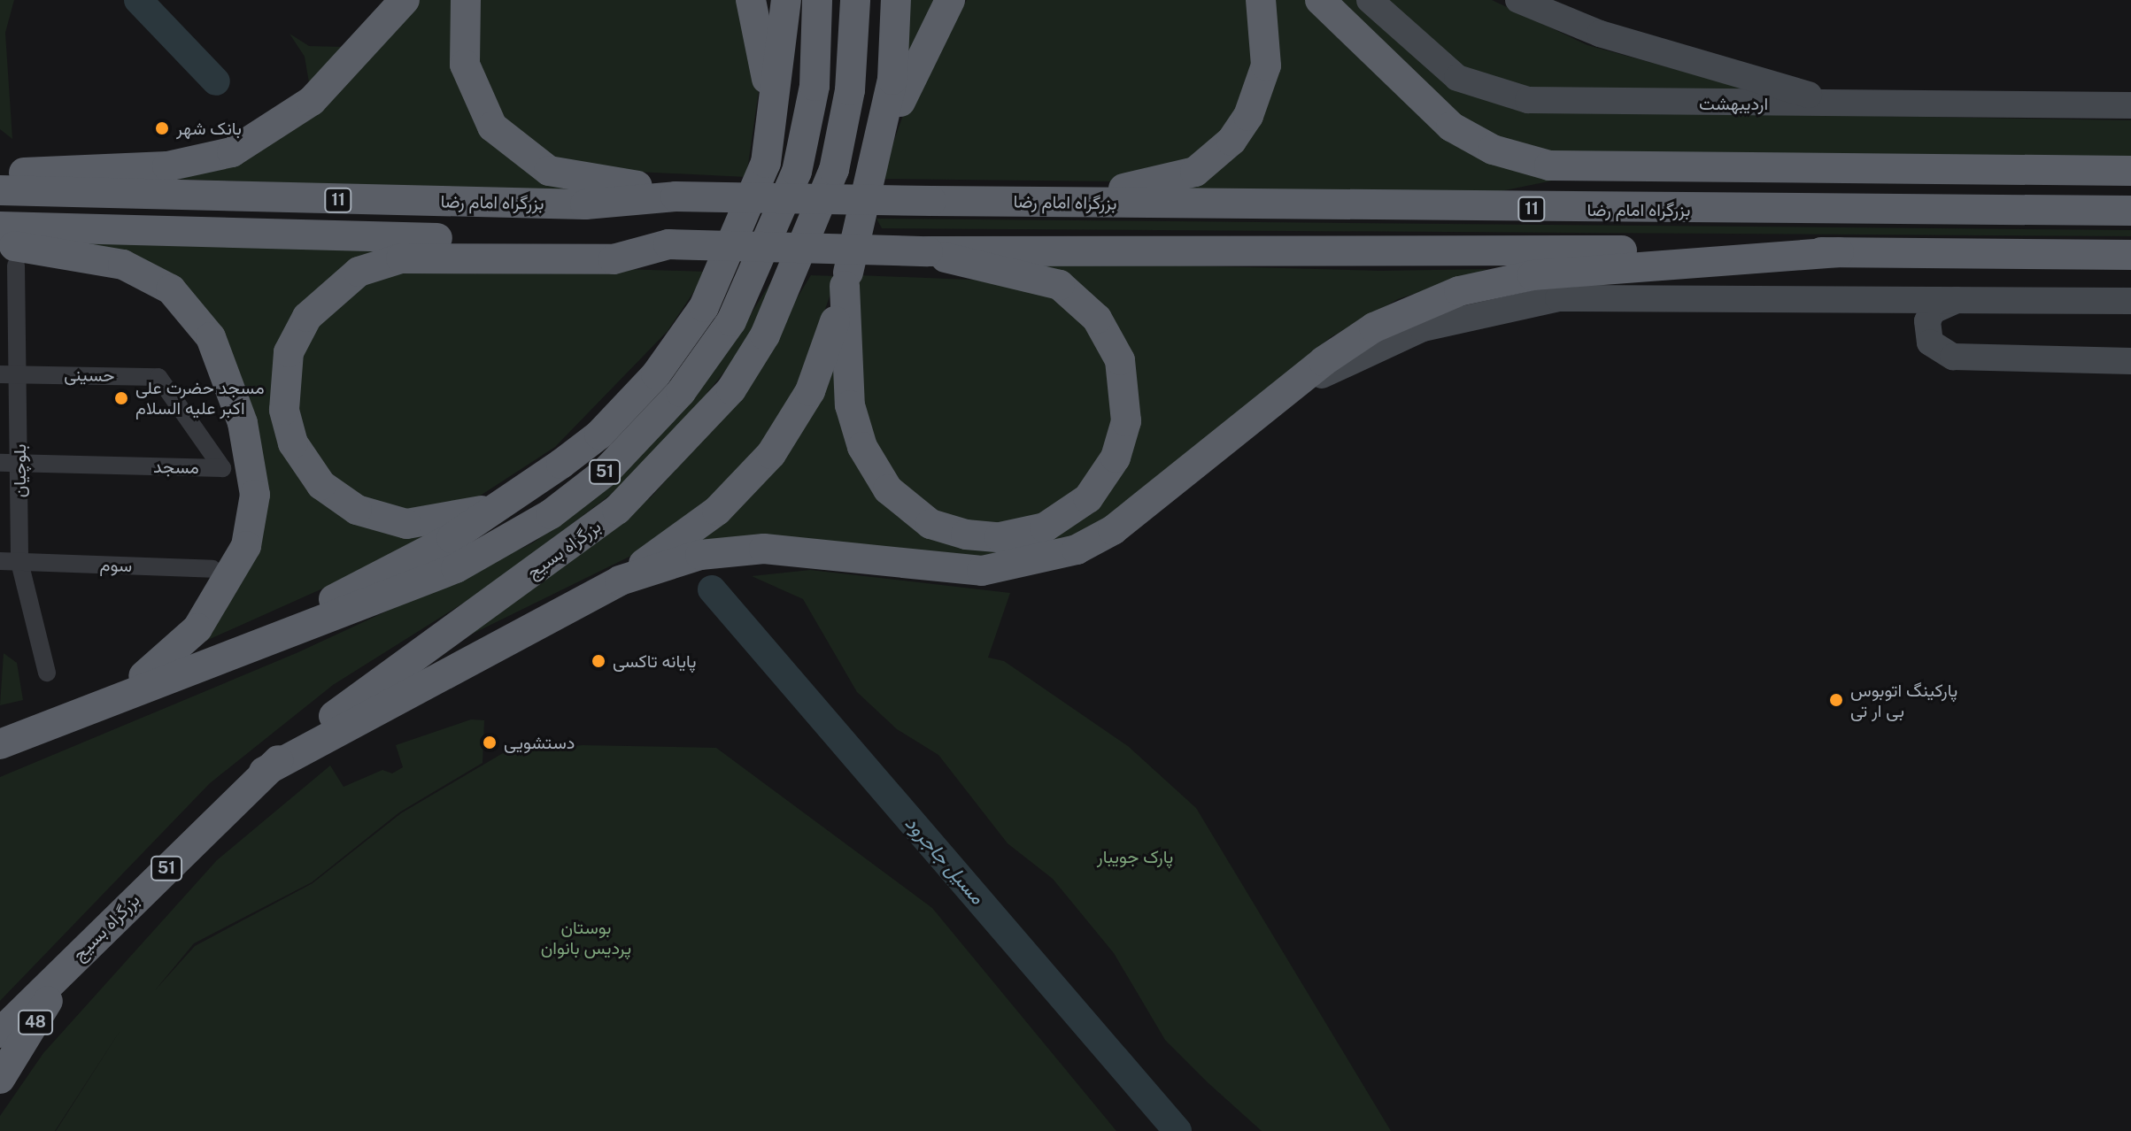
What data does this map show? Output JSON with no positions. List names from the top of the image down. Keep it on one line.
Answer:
{"streets":{"highway":["11","بزرگراه امام رضا","51","بزرگراه بسیج","48"],"main road":["اردیبهشت"],"street":["حسینی","مسجد","بلوچیان","سوم"]},"crossings":[["حسینی","مسجد"],["حسینی","بلوچیان"],["مسجد","بلوچیان"],["بلوچیان","سوم"],["بزرگراه بسیج","48"]],"water":["مسیل جاجرود"],"parks":["پارک جویبار","بوستان پردیس بانوان"],"places":["بانک شهر","مسجد حضرت علی اکبر علیه السلام","پایانه تاکسی","پارکینگ اتوبوس بی ار تی","دستشویی"]}
